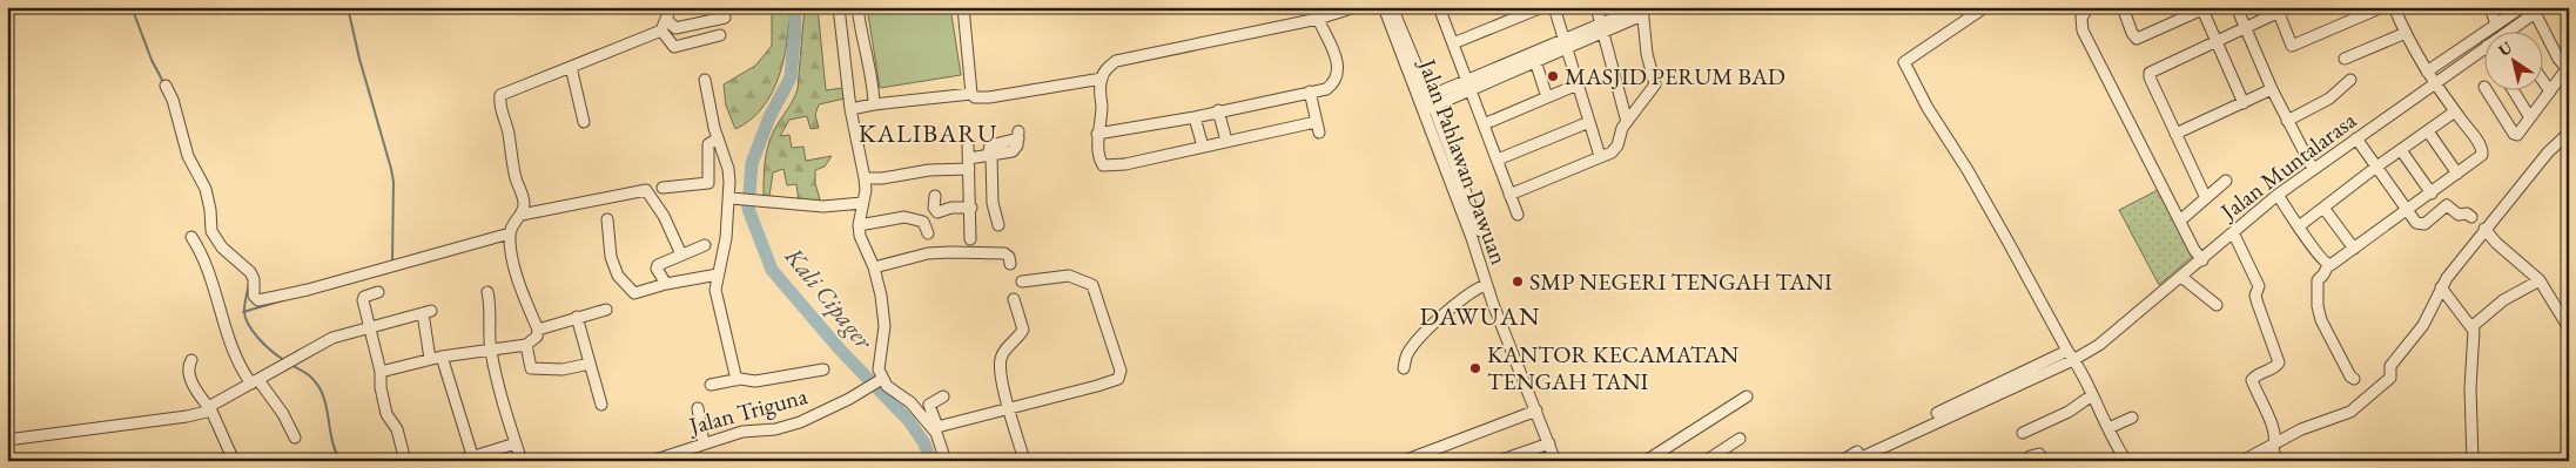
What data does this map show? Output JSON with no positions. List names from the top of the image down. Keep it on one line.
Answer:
{"streets":{"street":["Jalan Pahlawan Dawuan","Jalan Muntalarasa","Jalan Triguna"]},"districts":["KALIBARU","DAWUAN"],"water":["Kali Cipager"],"places":["MASJID PERUM BAD","SMP NEGERI TENGAH TANI","KANTOR KECAMATAN TENGAH TANI"],"north":"top left"}
